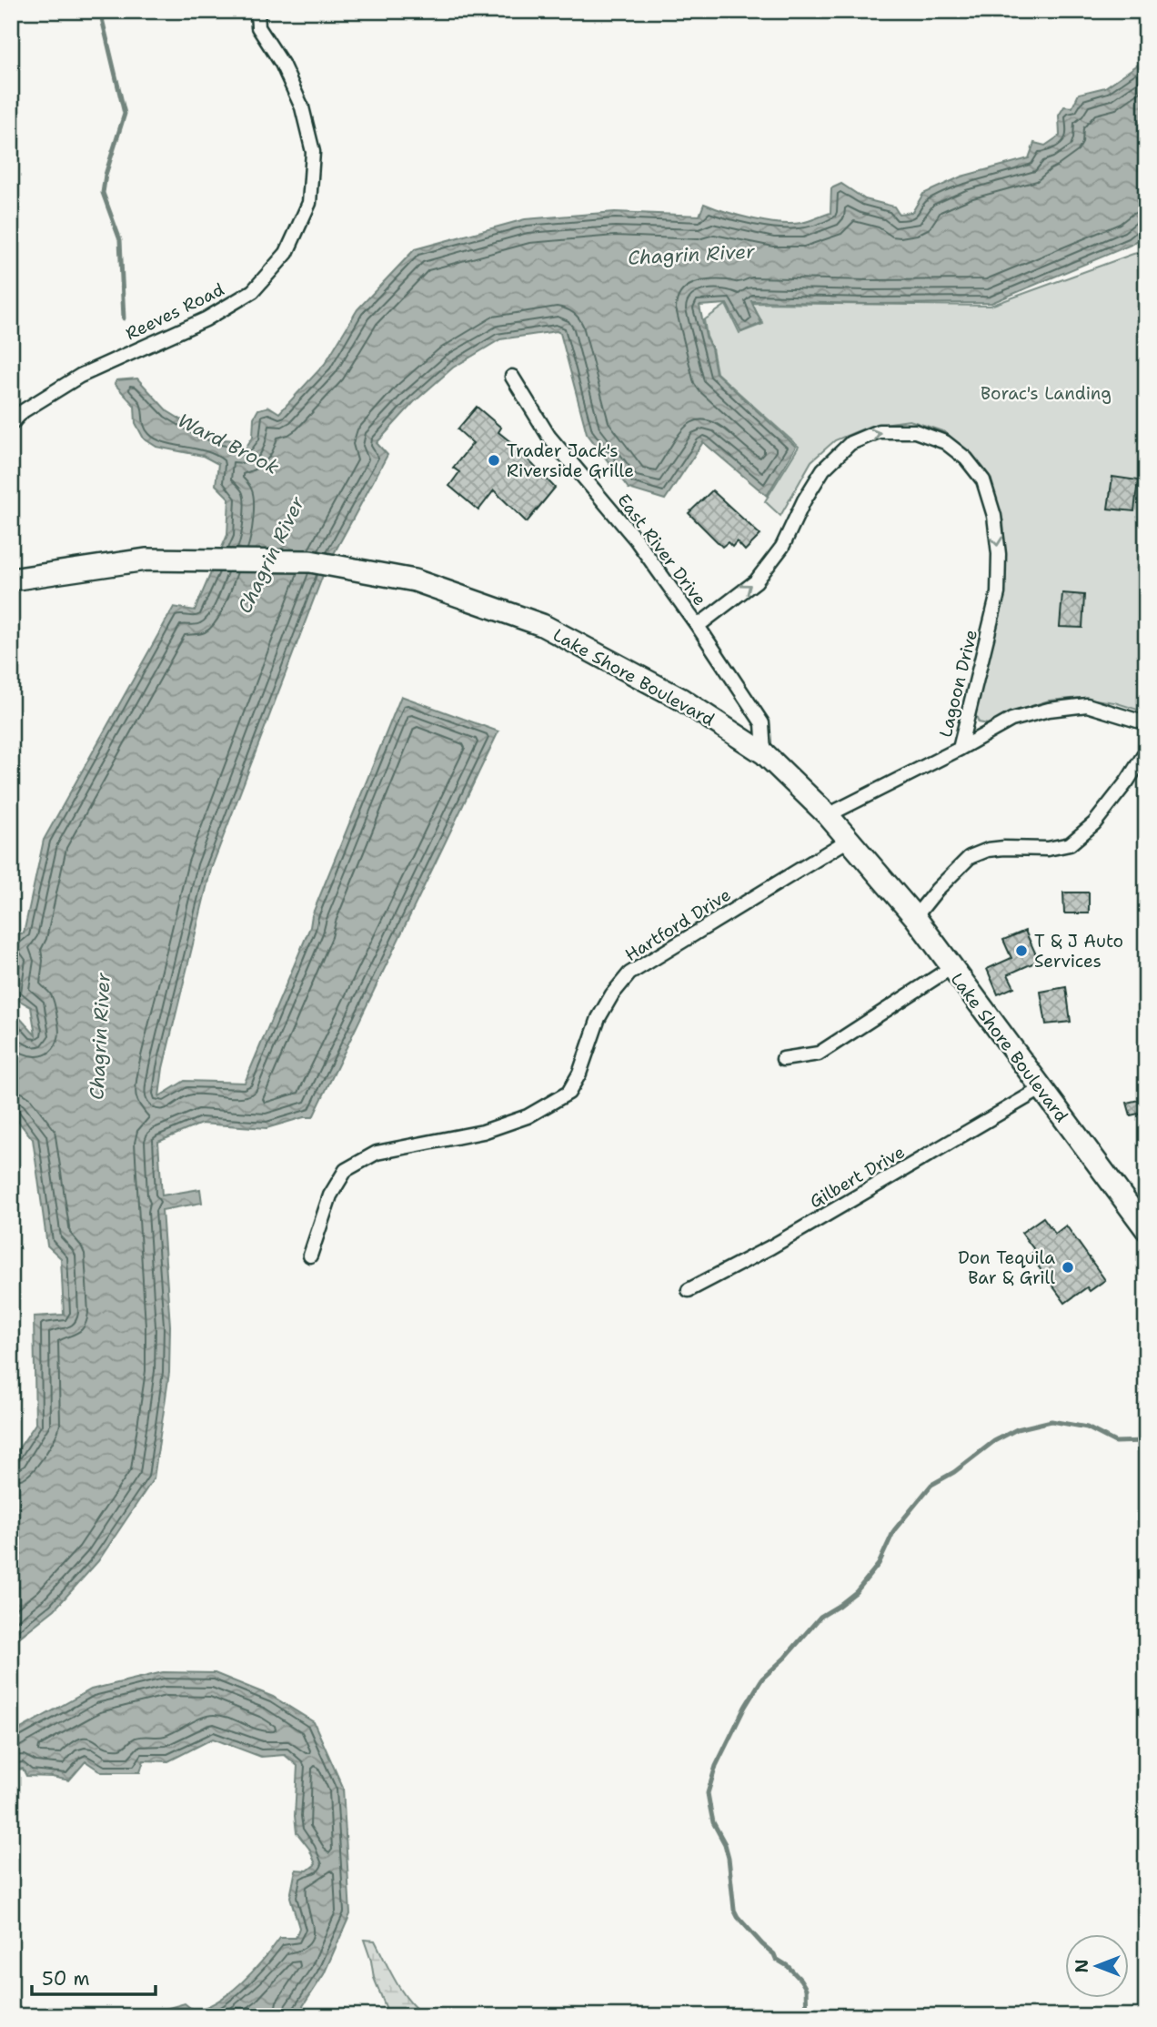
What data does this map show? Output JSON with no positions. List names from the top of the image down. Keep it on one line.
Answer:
{"streets":{"main road":["Lake Shore Boulevard"],"street":["Reeves Road","East River Drive","Lagoon Drive","Hartford Drive","Gilbert Drive"]},"crossings":[["East River Drive","Lake Shore Boulevard"],["East River Drive","Lagoon Drive"],["Lake Shore Boulevard","Lagoon Drive"],["Lake Shore Boulevard","Hartford Drive"],["Lake Shore Boulevard","Gilbert Drive"]],"water":["Chagrin River","Ward Brook"],"parks":["Borac's Landing"],"places":["Trader Jack's Riverside Grille","T & J Auto Services","Don Tequila Bar & Grill"],"scale_bar":"50 m","north":"left"}
